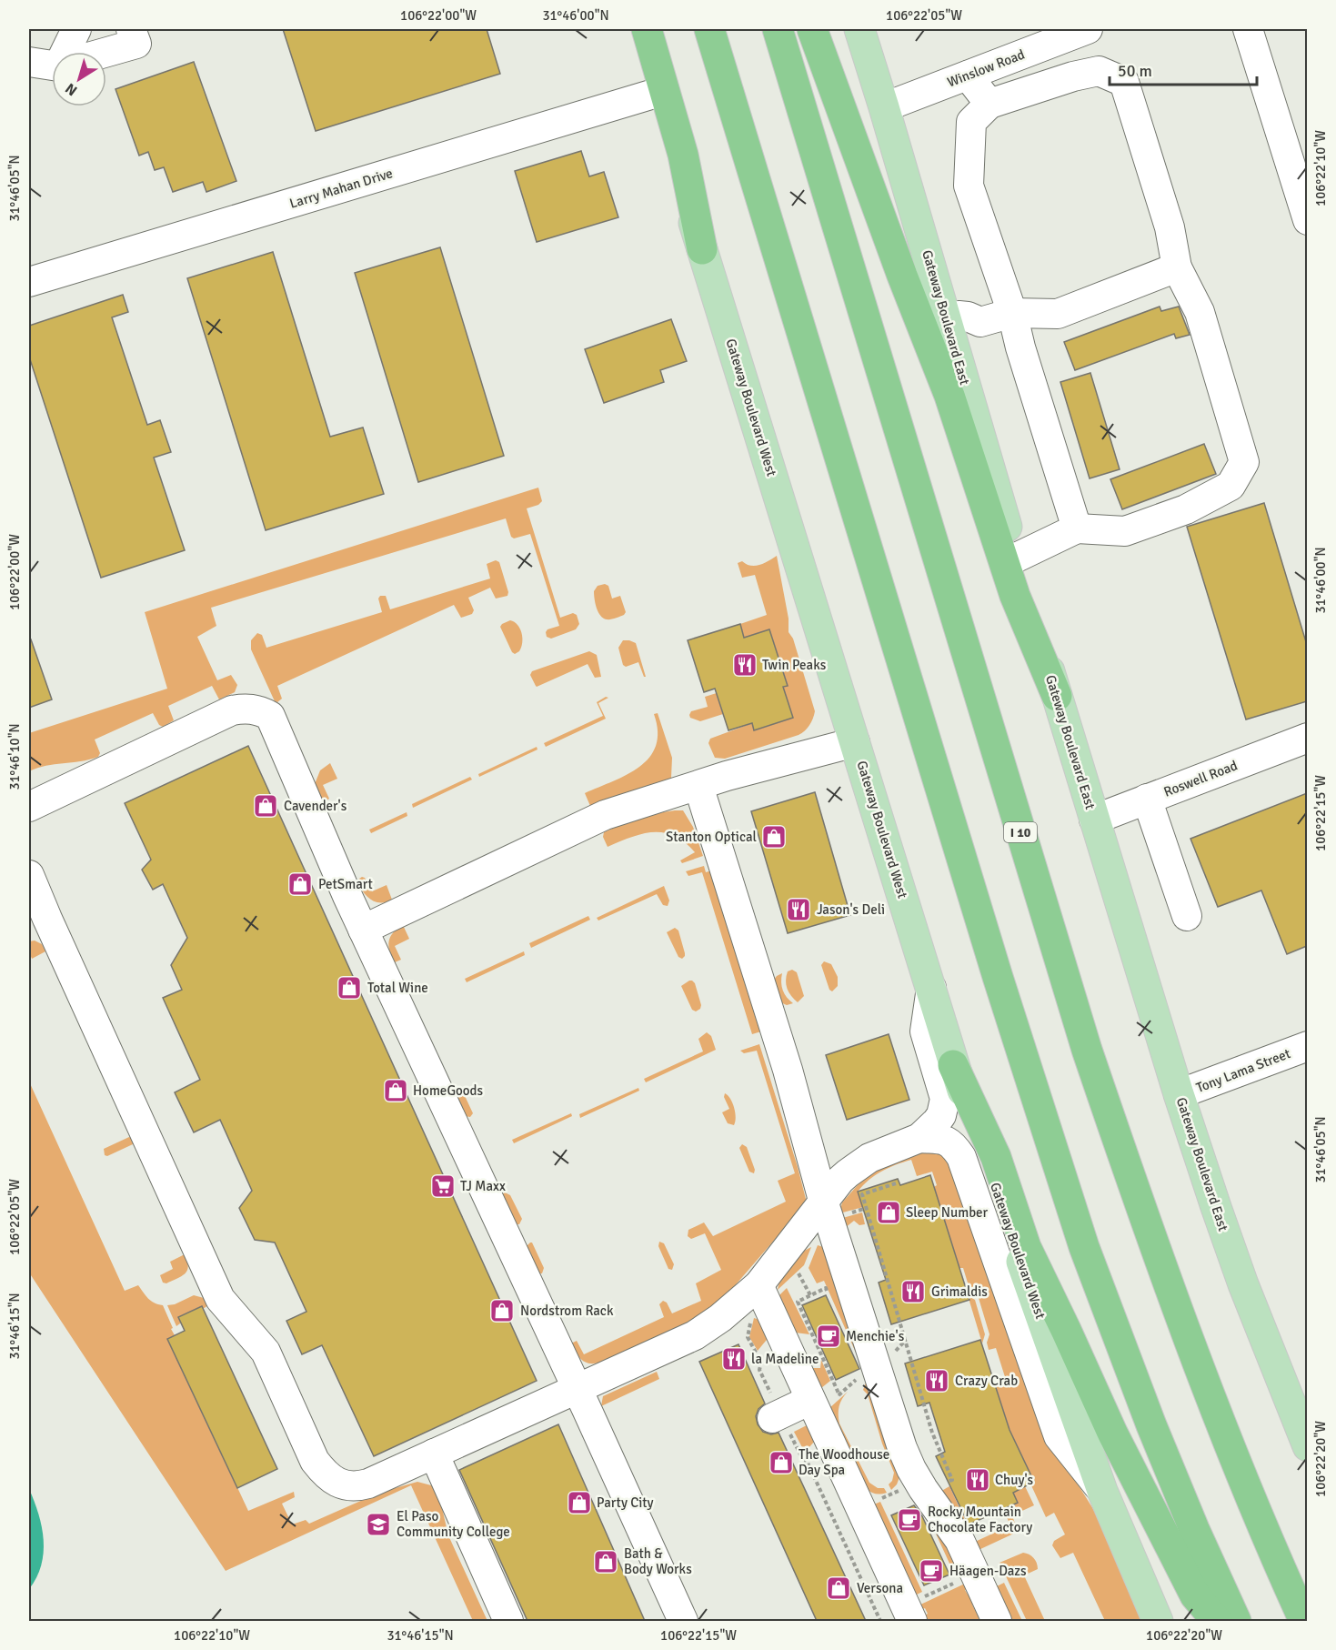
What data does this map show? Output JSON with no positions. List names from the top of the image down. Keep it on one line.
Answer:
{"streets":{"highway":["I 10"],"main road":["Gateway Boulevard East","Gateway Boulevard West"],"street":["Winslow Road","Larry Mahan Drive","Roswell Road","Tony Lama Street"]},"crossings":[["Winslow Road","Gateway Boulevard East"],["Larry Mahan Drive","Gateway Boulevard West"],["Gateway Boulevard East","Roswell Road"],["Gateway Boulevard East","Tony Lama Street"]],"places":{"restaurant":["Twin Peaks","Jason's Deli","Grimaldis","la Madeline","Crazy Crab","Chuy's"],"shop":["Cavender's","Stanton Optical","PetSmart","Total Wine","HomeGoods","Sleep Number","Nordstrom Rack","The Woodhouse Day Spa","Party City","Bath & Body Works","Versona"],"supermarket":["TJ Maxx"],"cafe":["Menchie's","Rocky Mountain Chocolate Factory","Häagen-Dazs"],"school or university":["El Paso Community College"]},"scale_bar":"50 m","north":"bottom left","coordinates":["106°22'00\"W","31°46'00\"N","106°22'05\"W","106°22'10\"W","31°46'05\"N","31°46'10\"N","106°22'15\"W","31°46'15\"N","106°22'20\"W"]}
